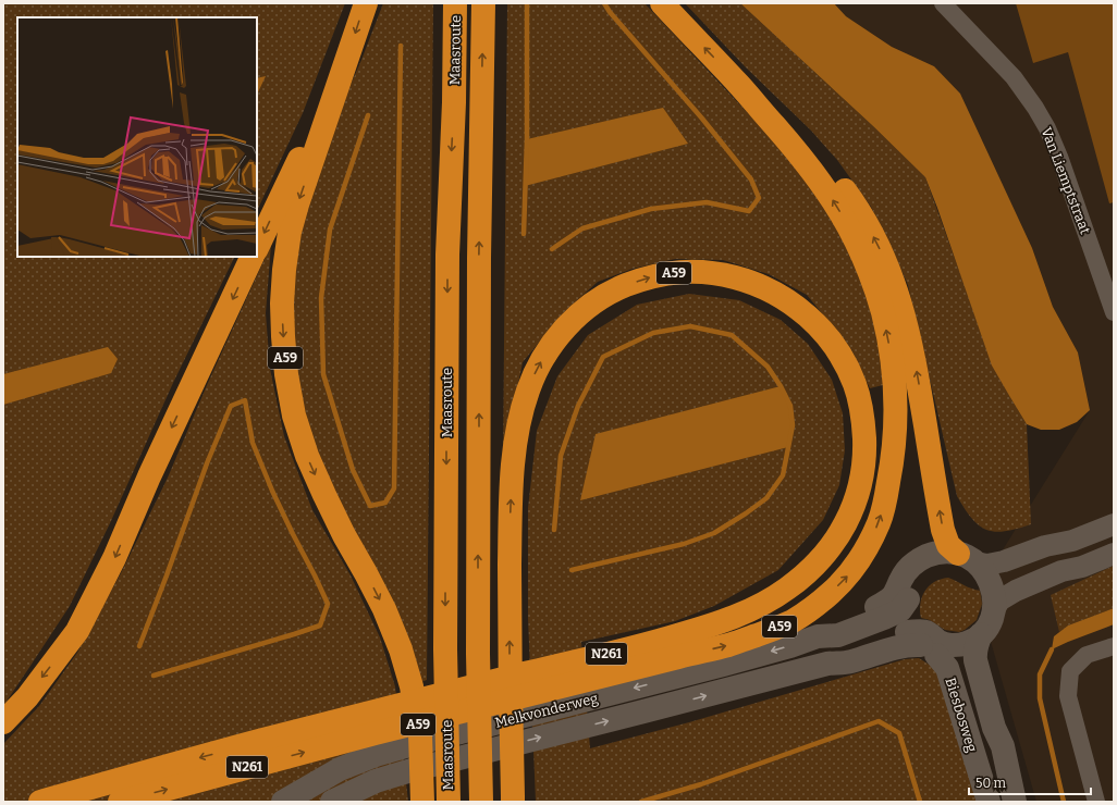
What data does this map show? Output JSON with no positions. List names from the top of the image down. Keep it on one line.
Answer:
{"streets":{"highway":["Maasroute","A59","N261"],"main road":["Melkvonderweg","Biesbosweg"],"street":["Van Liemptstraat"]},"crossings":[["A59","N261"],["A59","Melkvonderweg"],["N261","Melkvonderweg"],["Melkvonderweg","Biesbosweg"]],"scale_bar":"50 m"}
